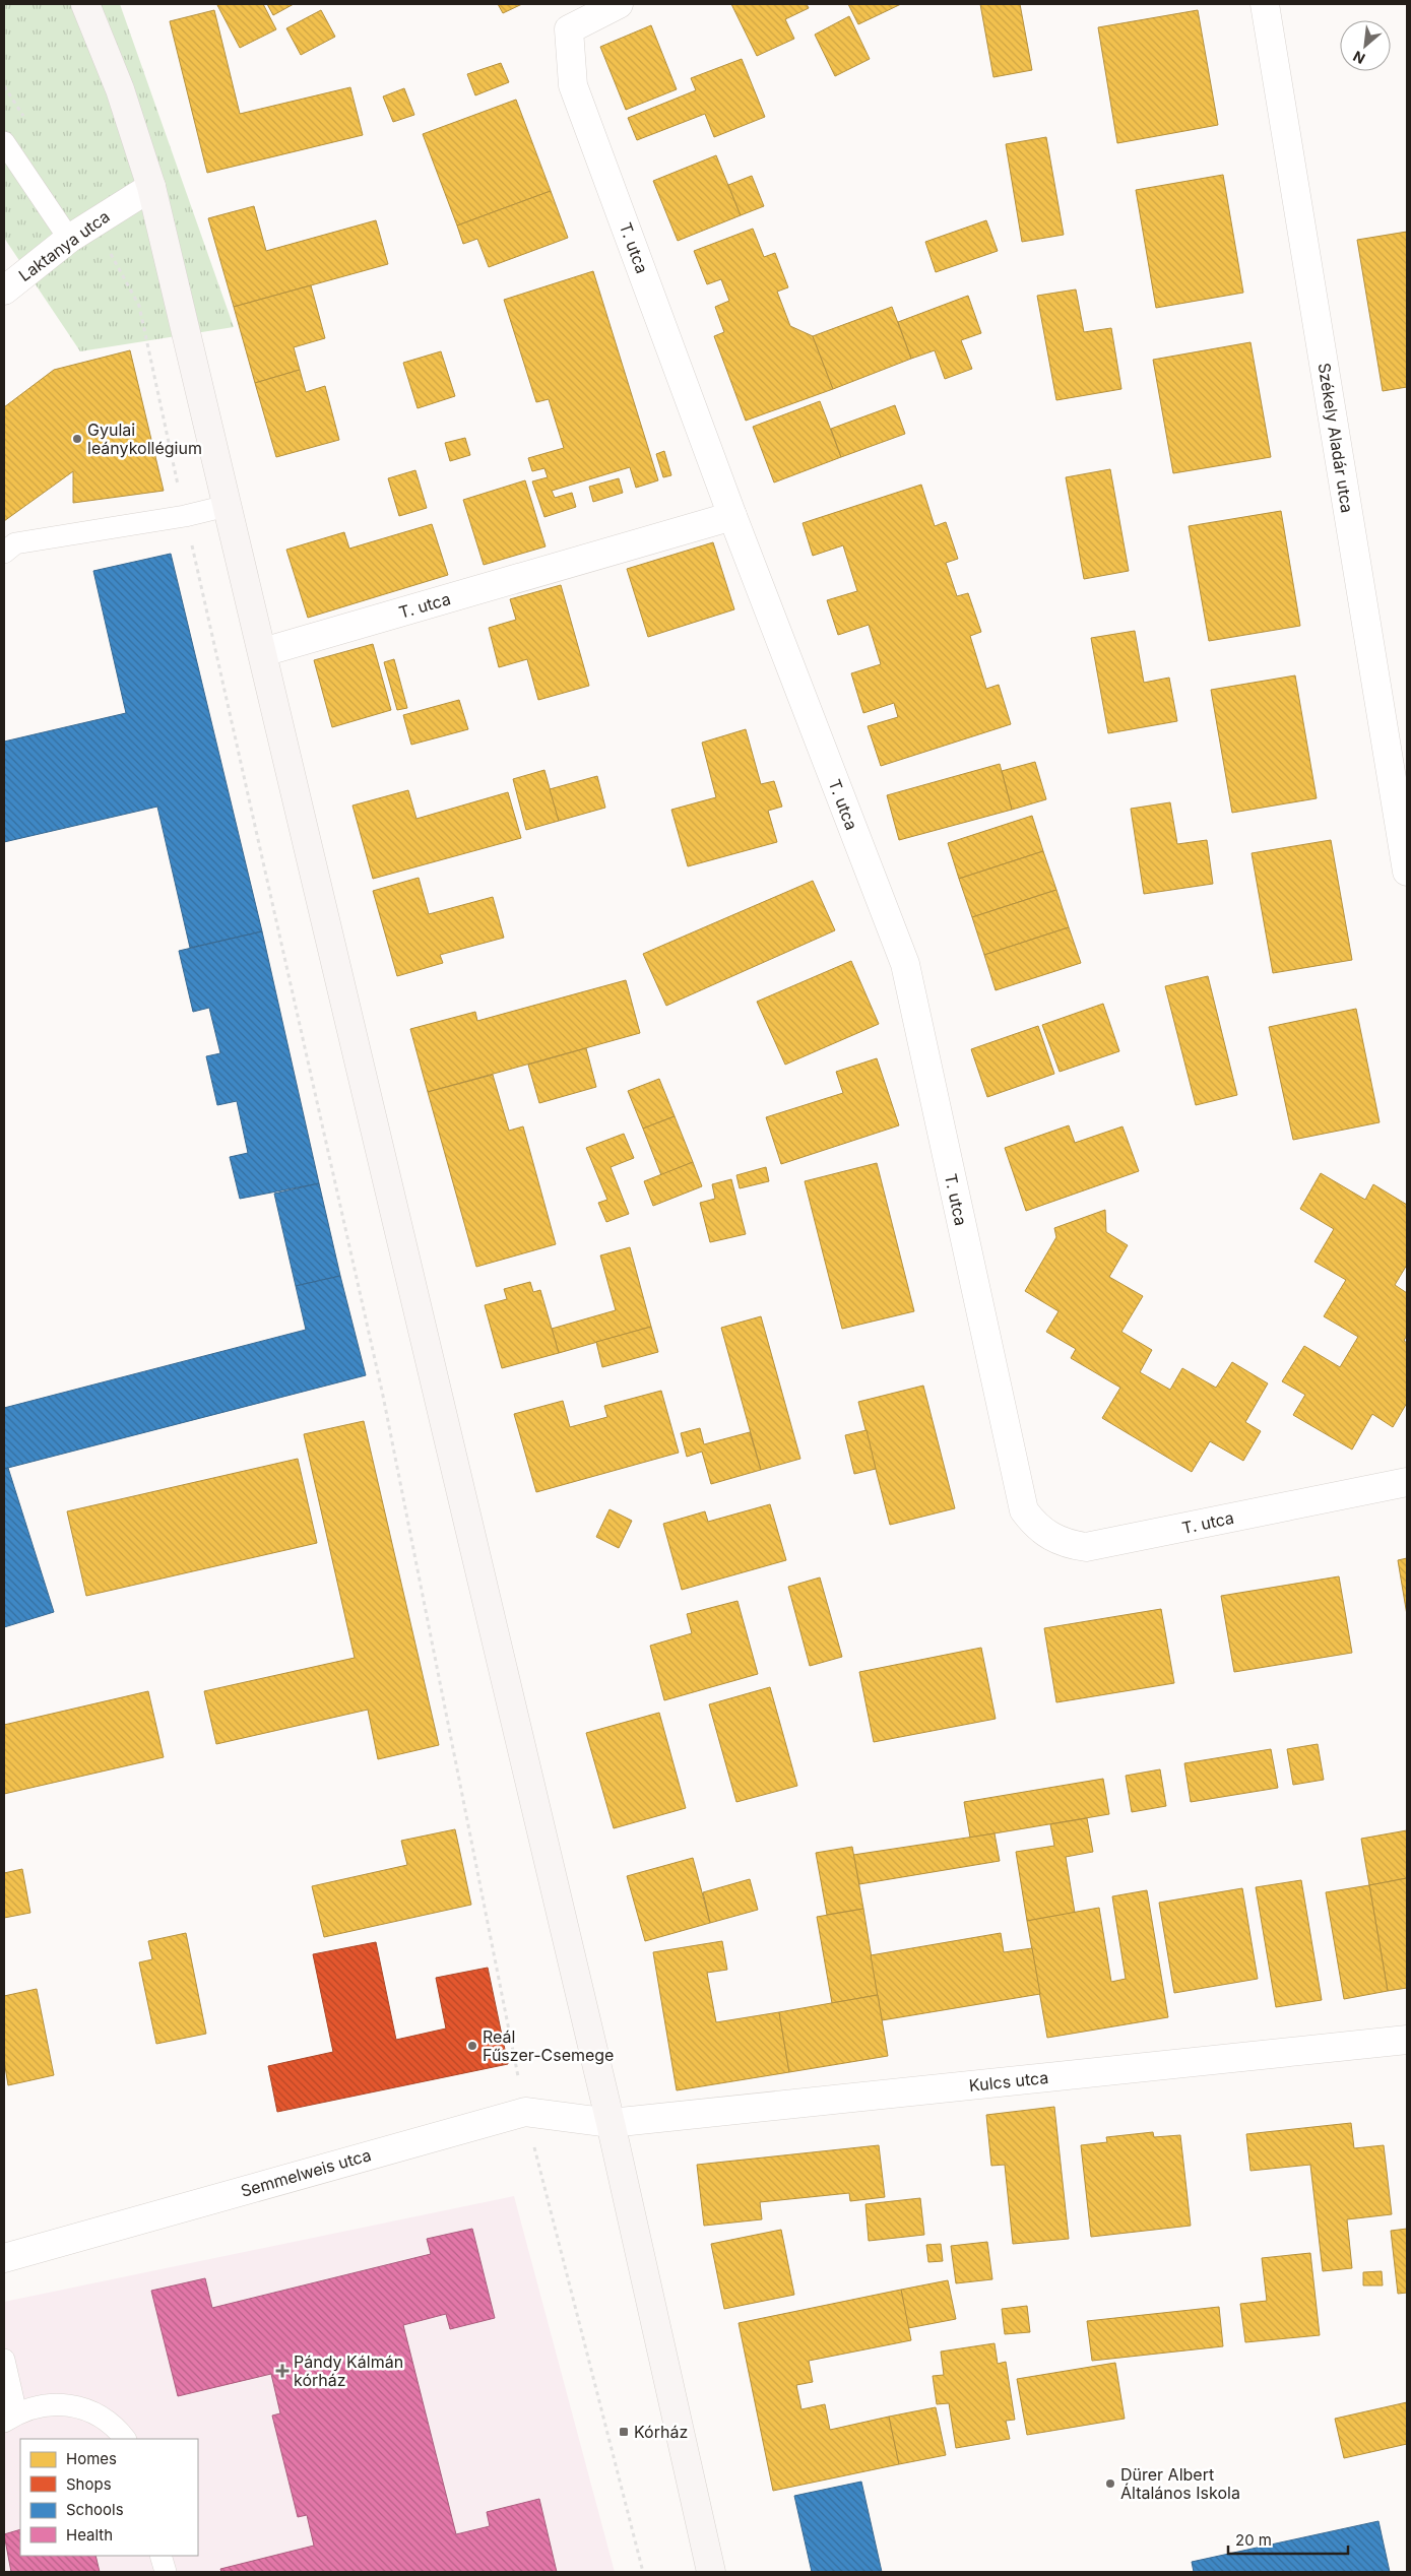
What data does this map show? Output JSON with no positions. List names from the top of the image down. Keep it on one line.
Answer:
{"streets":{"street":["Laktanya utca","T. utca","Székely Aladár utca","Kulcs utca","Semmelweis utca"]},"crossings":[["Kulcs utca","Semmelweis utca"]],"places":{"other":["Gyulai leánykollégium","Reál Fűszer-Csemege","Dürer Albert Általános Iskola"],"health":["Pándy Kálmán kórház"],"transit":["Kórház"]},"legend":["Homes","Shops","Schools","Health"],"scale_bar":"20 m","north":"bottom left"}
